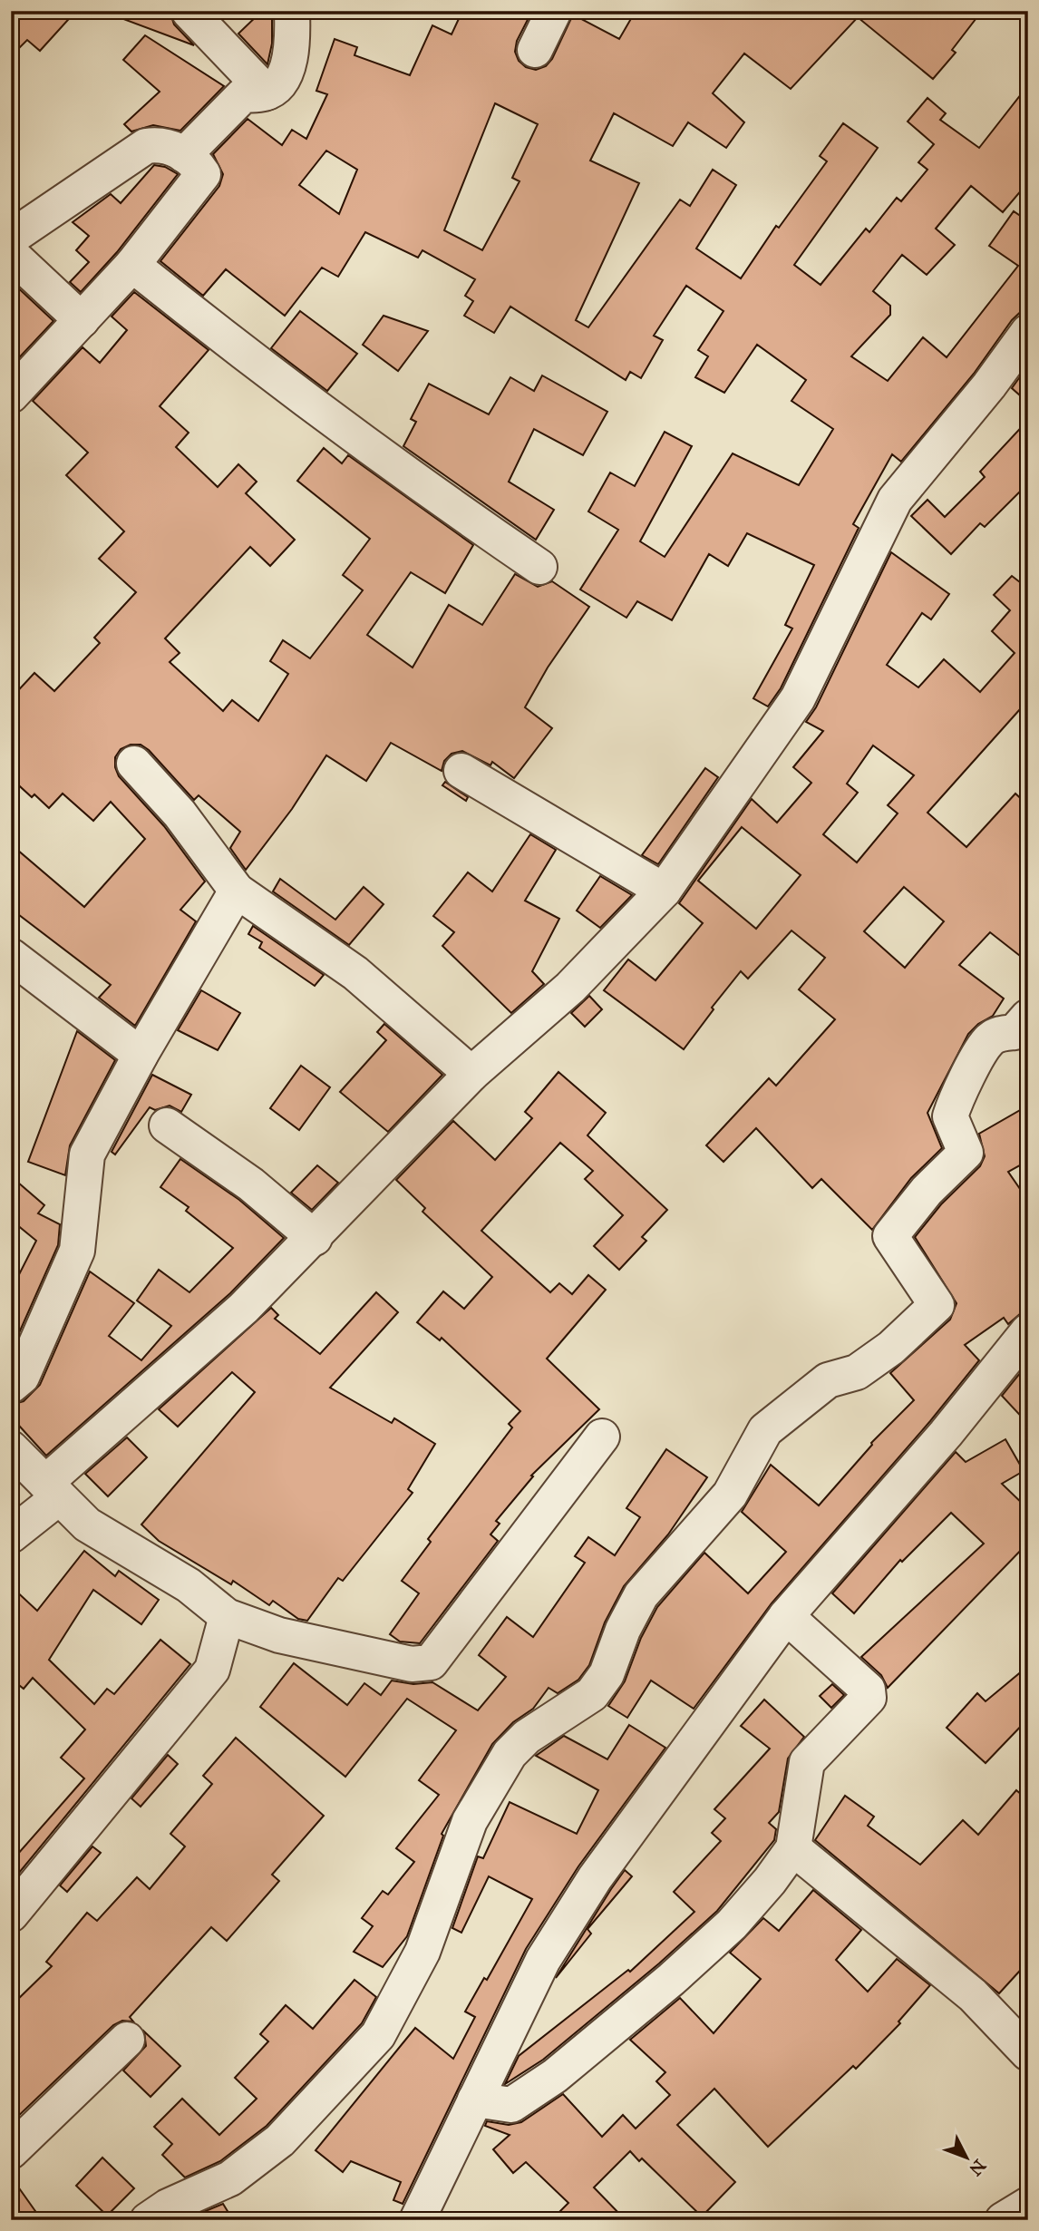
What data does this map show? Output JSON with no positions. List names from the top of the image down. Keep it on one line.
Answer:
{"north":"bottom right"}
